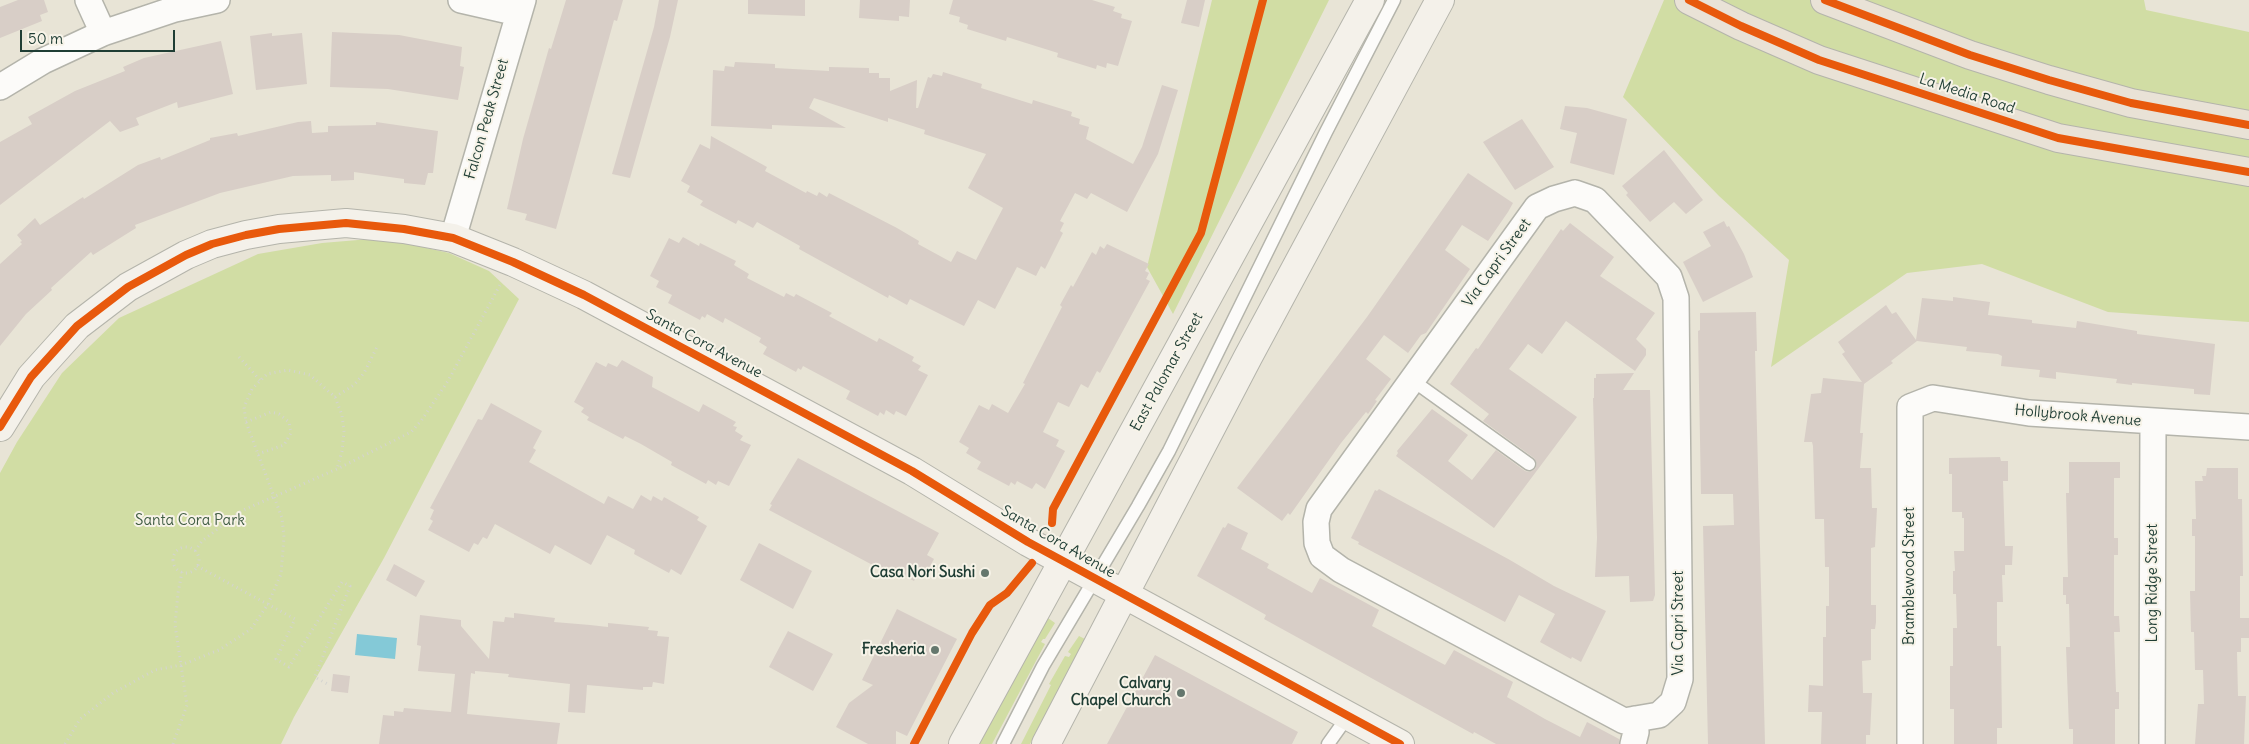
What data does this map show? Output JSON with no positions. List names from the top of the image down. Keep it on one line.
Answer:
{"streets":{"main road":["La Media Road","Santa Cora Avenue","East Palomar Street"],"street":["Falcon Peak Street","Via Capri Street","Hollybrook Avenue","Bramblewood Street","Long Ridge Street"]},"crossings":[["Falcon Peak Street","Santa Cora Avenue"],["Santa Cora Avenue","East Palomar Street"],["Hollybrook Avenue","Bramblewood Street"],["Hollybrook Avenue","Long Ridge Street"]],"parks":["Santa Cora Park"],"places":["Casa Nori Sushi","Fresheria","Calvary Chapel Church"],"scale_bar":"50 m"}
